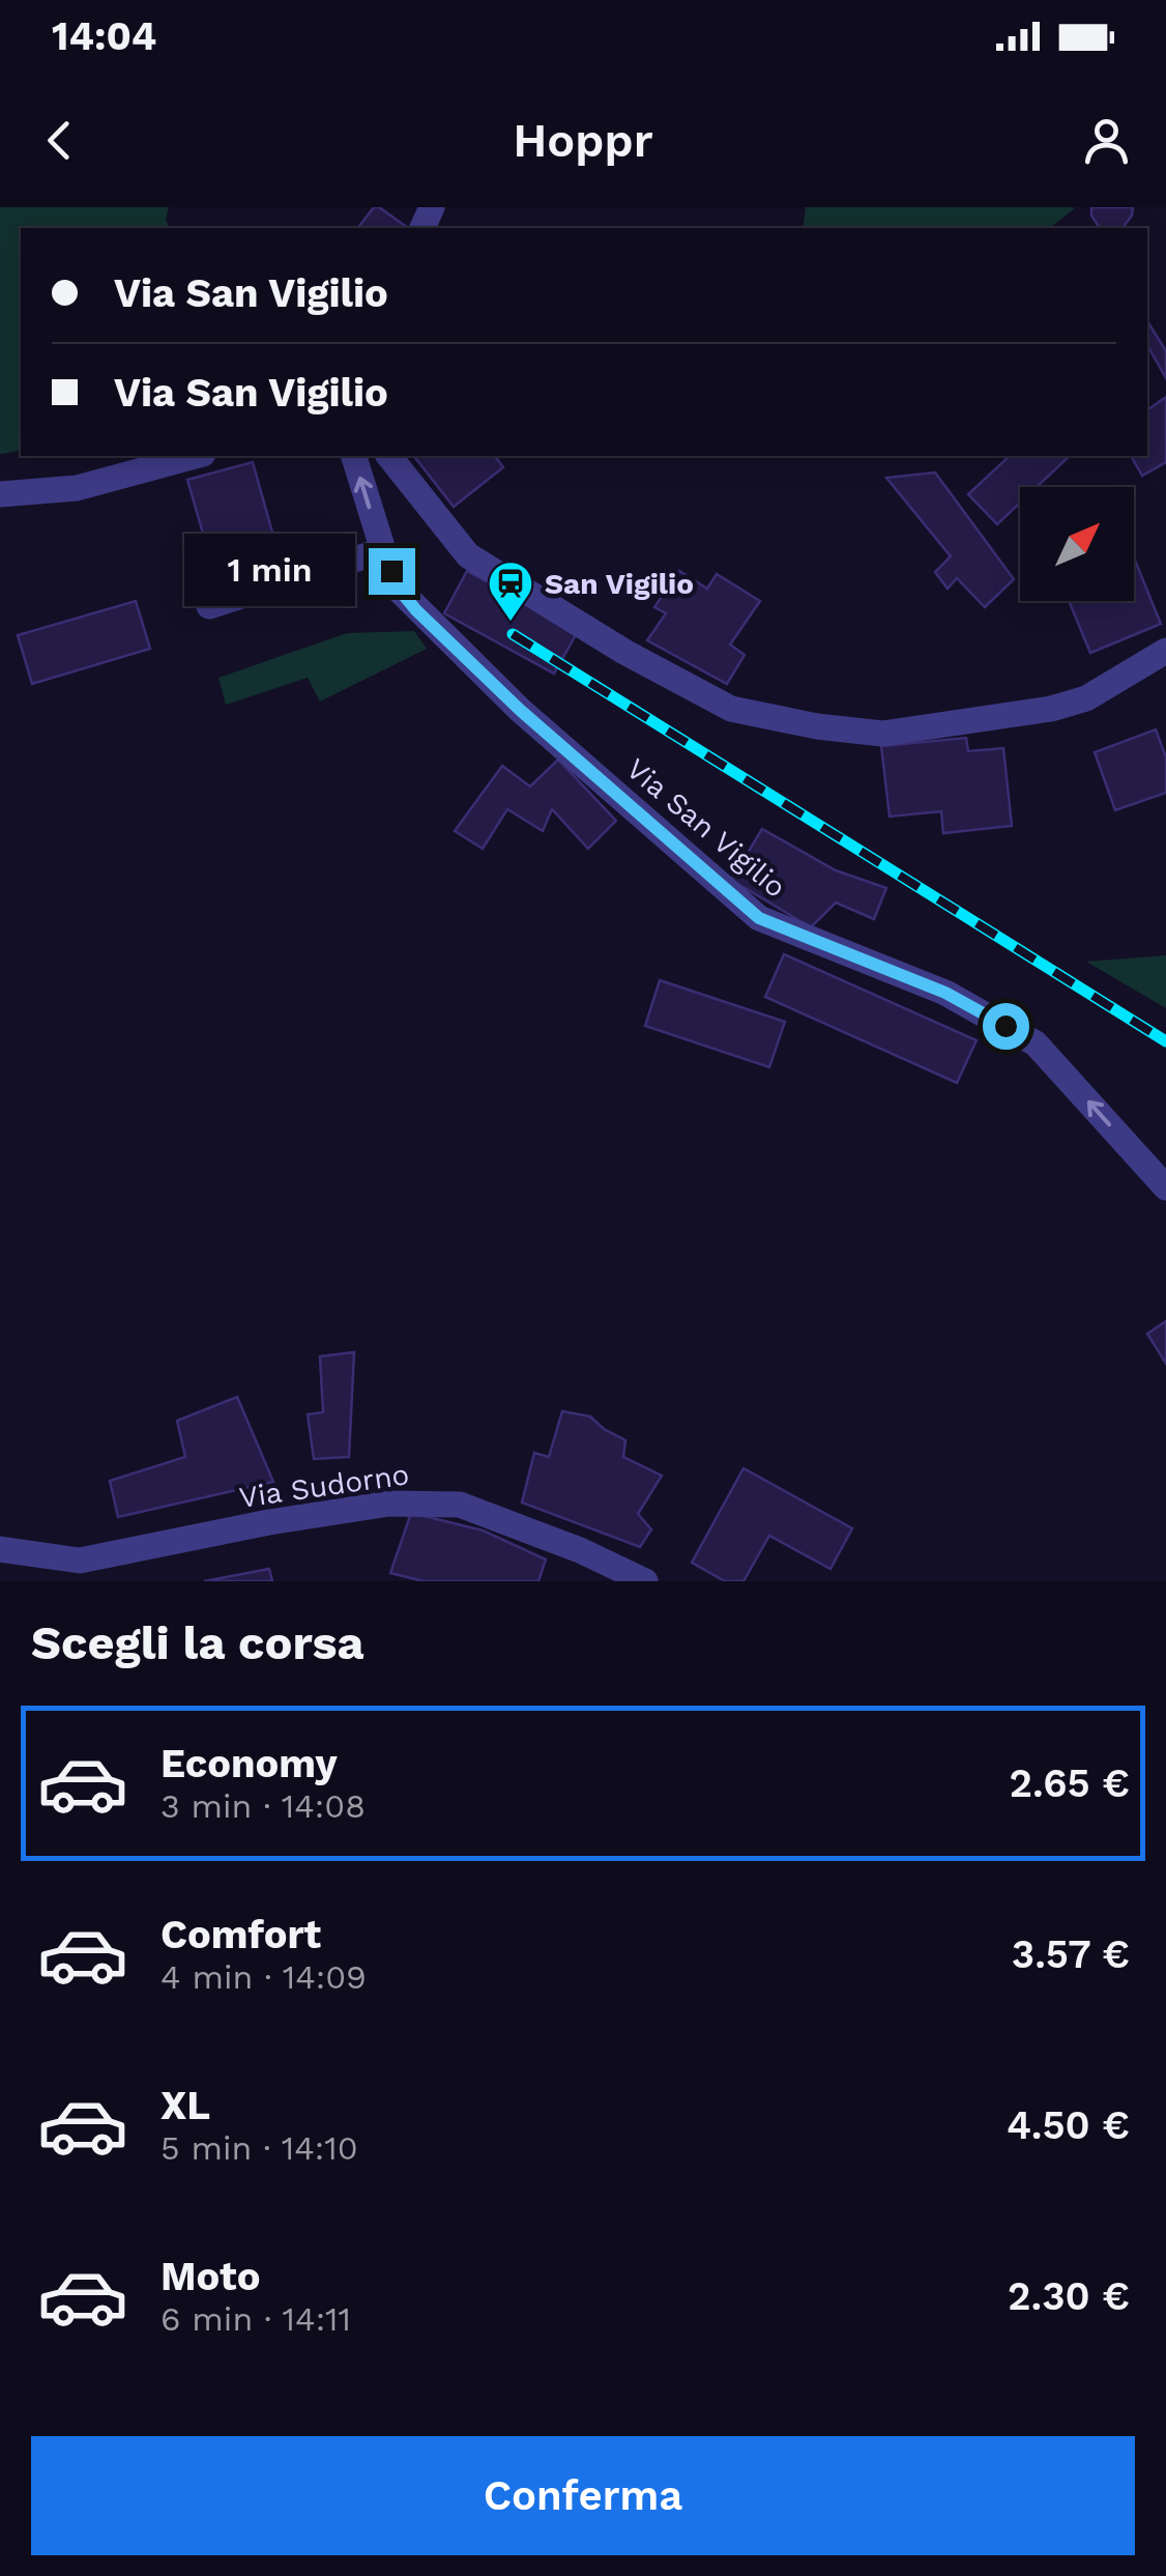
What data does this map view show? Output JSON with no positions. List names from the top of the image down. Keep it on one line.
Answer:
{"streets":{"street":["Via San Vigilio","Via Sudorno"]},"one_way":["Via San Vigilio"],"places":{"station":["San Vigilio"]},"north":"top right","page":{"status":"14:04","header":"Hoppr","banner":["Via San Vigilio","Via San Vigilio"],"bubble":"1 min","heading":"Scegli la corsa","list":[{"name":"Economy","note":"3 min · 14:08","value":"2.65 €"},{"name":"Comfort","note":"4 min · 14:09","value":"3.57 €"},{"name":"XL","note":"5 min · 14:10","value":"4.50 €"},{"name":"Moto","note":"6 min · 14:11","value":"2.30 €"}],"buttons":"Conferma"}}
